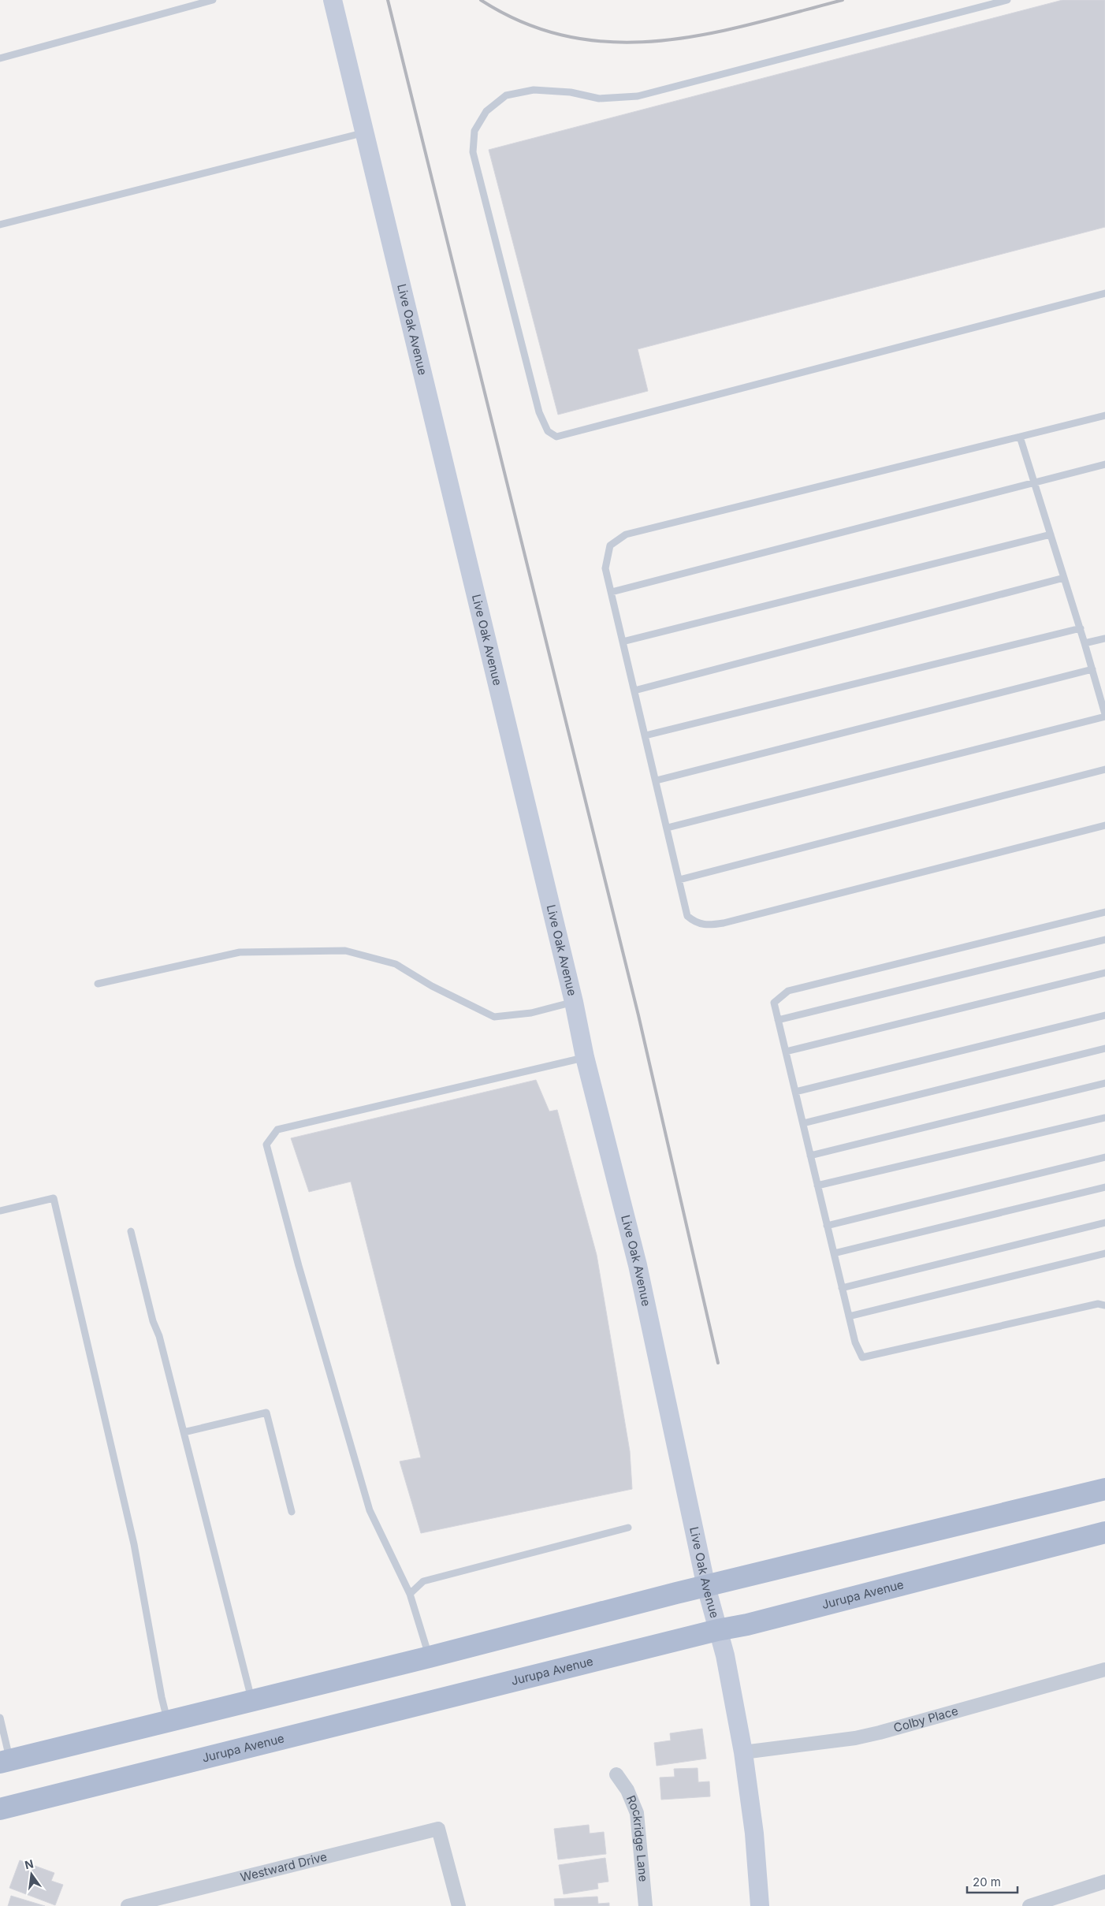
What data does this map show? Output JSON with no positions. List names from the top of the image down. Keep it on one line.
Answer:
{"streets":{"main road":["Jurupa Avenue"],"street":["Live Oak Avenue","Colby Place","Rockridge Lane","Westward Drive"]},"crossings":[["Live Oak Avenue","Jurupa Avenue"],["Live Oak Avenue","Colby Place"]],"scale_bar":"20 m","north":"top"}
